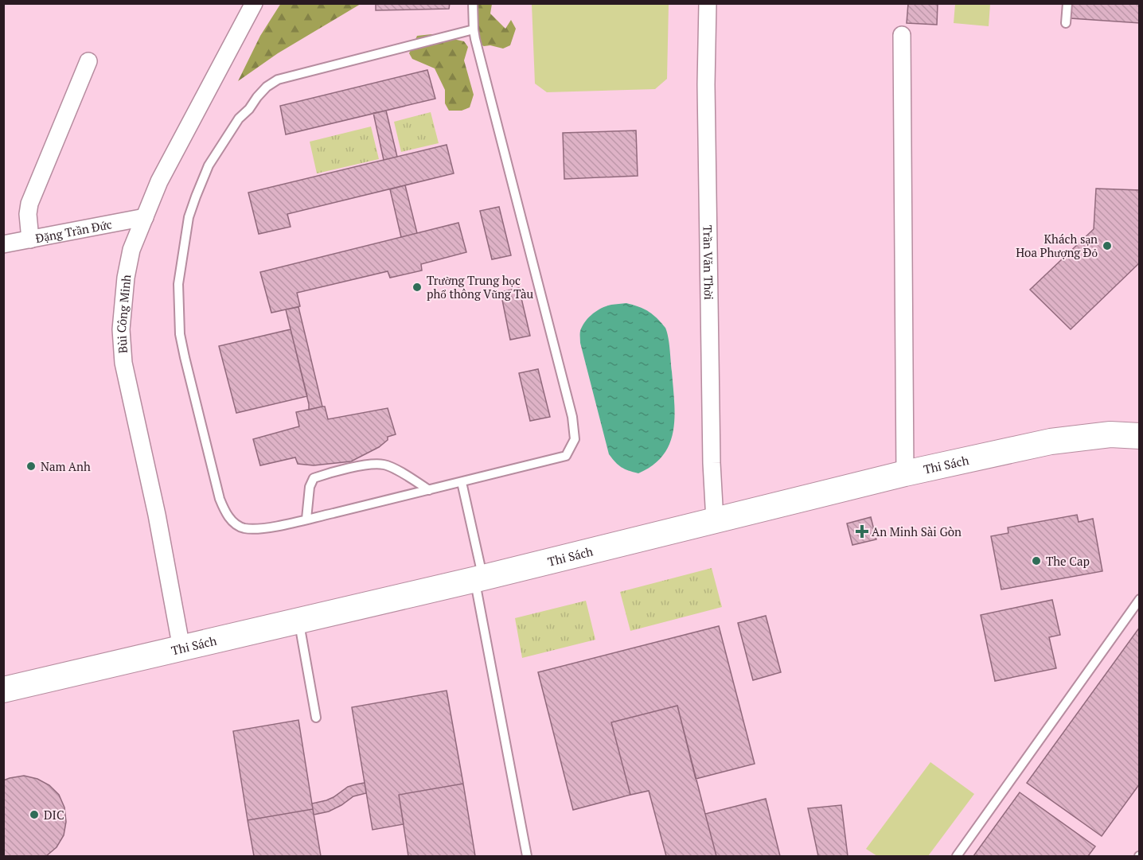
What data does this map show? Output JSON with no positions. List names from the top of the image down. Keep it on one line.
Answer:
{"streets":{"street":["Đặng Trần Đức","Trần Văn Thời","Bùi Công Minh","Thi Sách"]},"crossings":[["Đặng Trần Đức","Bùi Công Minh"],["Trần Văn Thời","Thi Sách"],["Bùi Công Minh","Thi Sách"]],"places":{"other":["Khách sạn Hoa Phượng Đỏ","Trường Trung học phổ thông Vũng Tàu","Nam Anh","The Cap","DIC"],"health":["An Minh Sài Gòn"]}}
